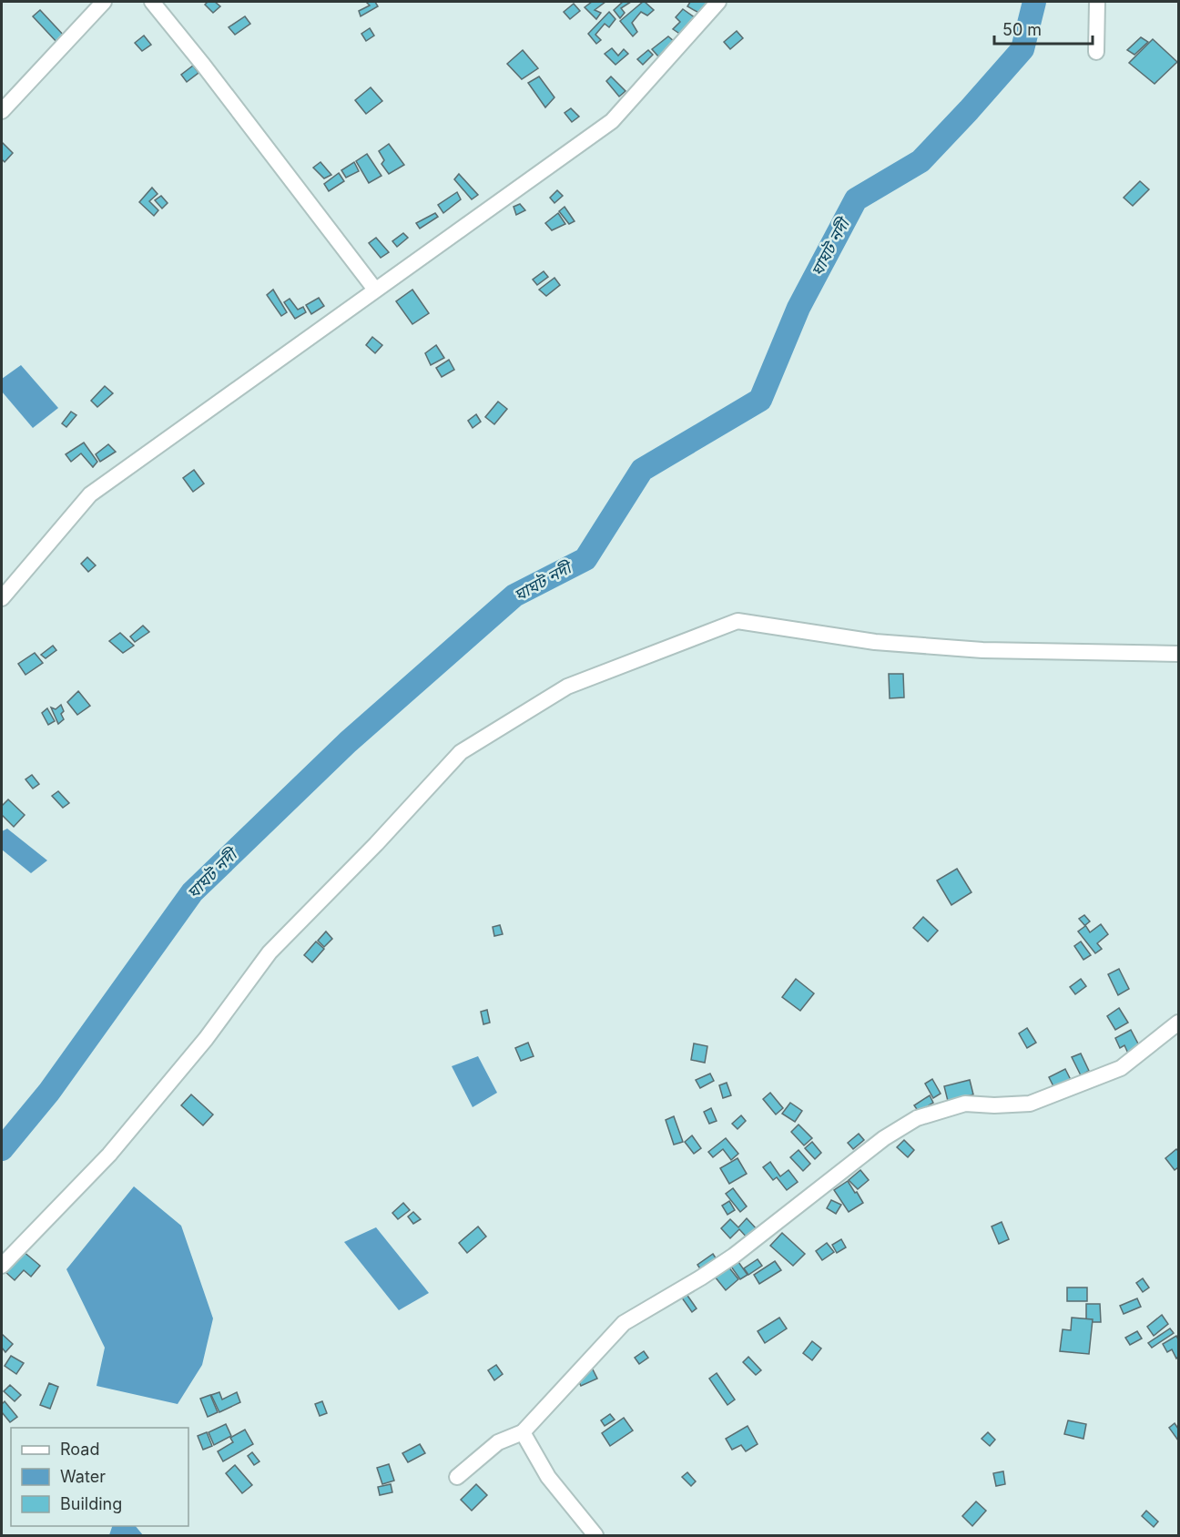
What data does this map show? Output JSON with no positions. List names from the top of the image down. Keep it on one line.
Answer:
{"water":["ঘাঘট নদী"],"legend":["Road","Water","Building"],"scale_bar":"50 m"}
